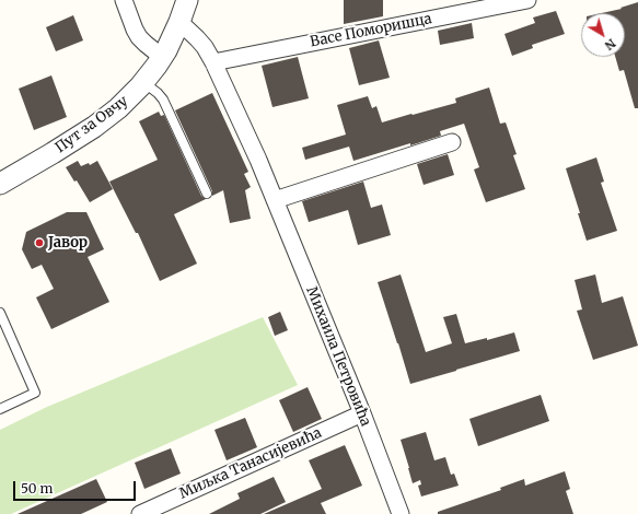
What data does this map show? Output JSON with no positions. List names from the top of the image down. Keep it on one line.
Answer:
{"streets":{"street":["Васе Поморишца","Пут за Овчу","Михаила Петровића","Миљка Танасијевића"]},"crossings":[["Васе Поморишца","Михаила Петровића"],["Пут за Овчу","Михаила Петровића"],["Михаила Петровића","Миљка Танасијевића"]],"places":["Јавор"],"scale_bar":"50 m","north":"bottom right"}
